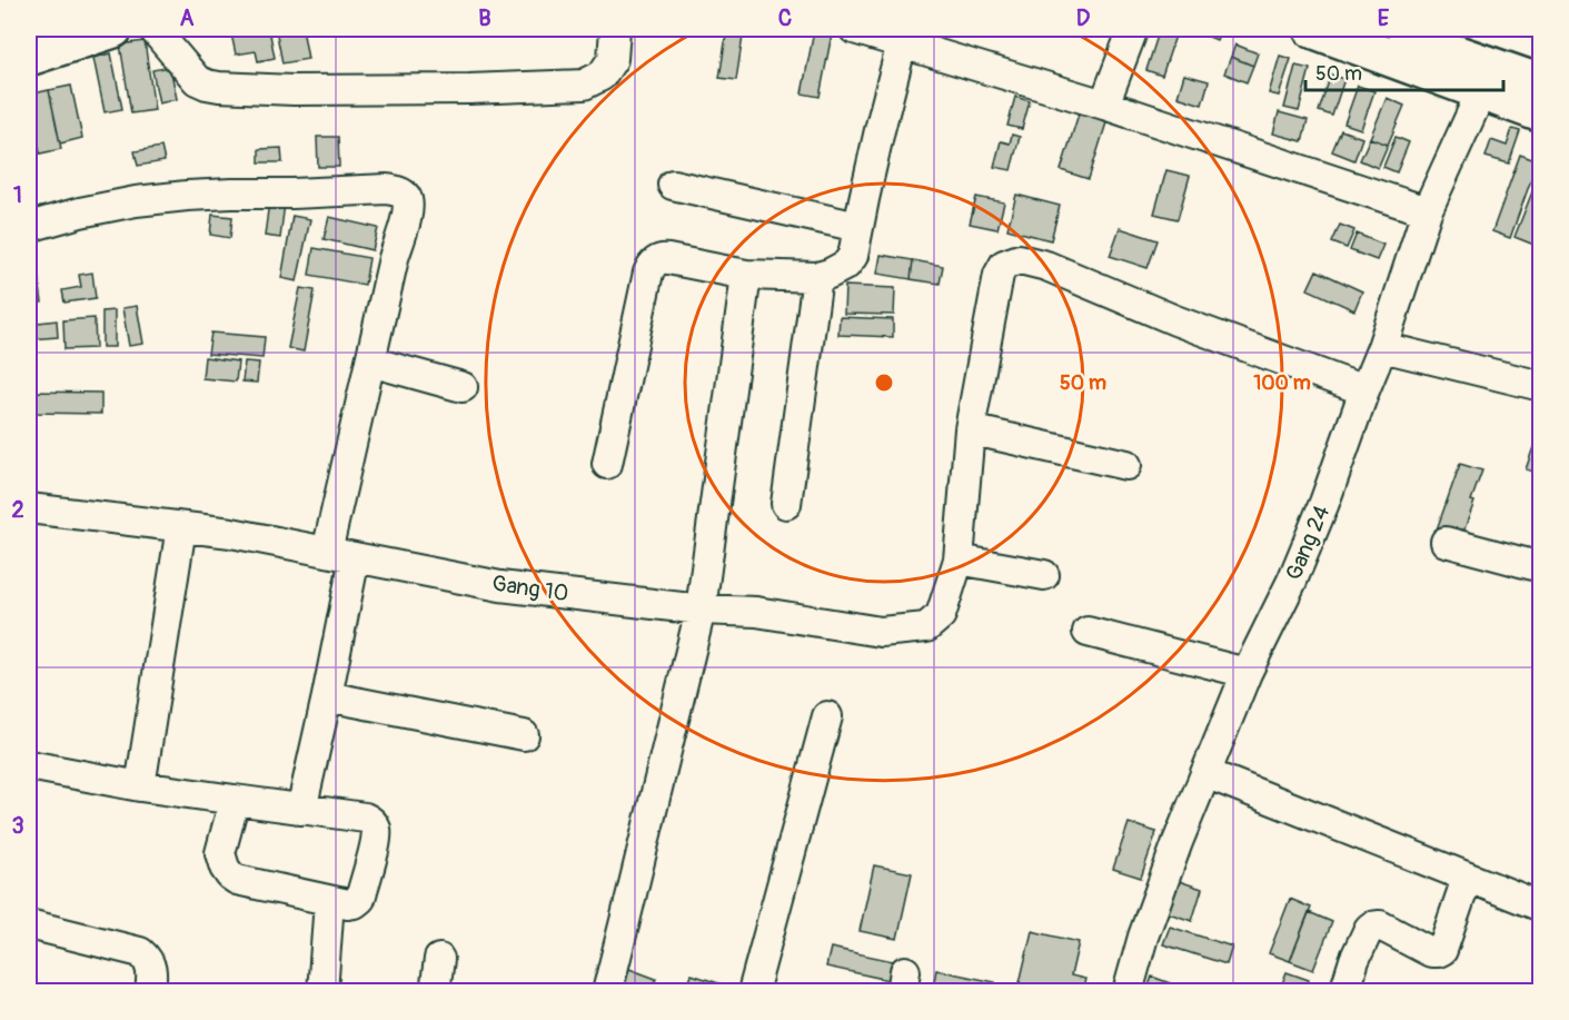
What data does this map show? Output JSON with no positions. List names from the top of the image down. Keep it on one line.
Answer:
{"streets":{"street":["Gang 24","Gang 10"]},"crossings":[["Gang 24","Gang 10"]],"scale_bar":"50 m","grid":{"columns":["A","B","C","D","E"],"rows":["1","2","3"]},"rings":["50 m","100 m"]}
